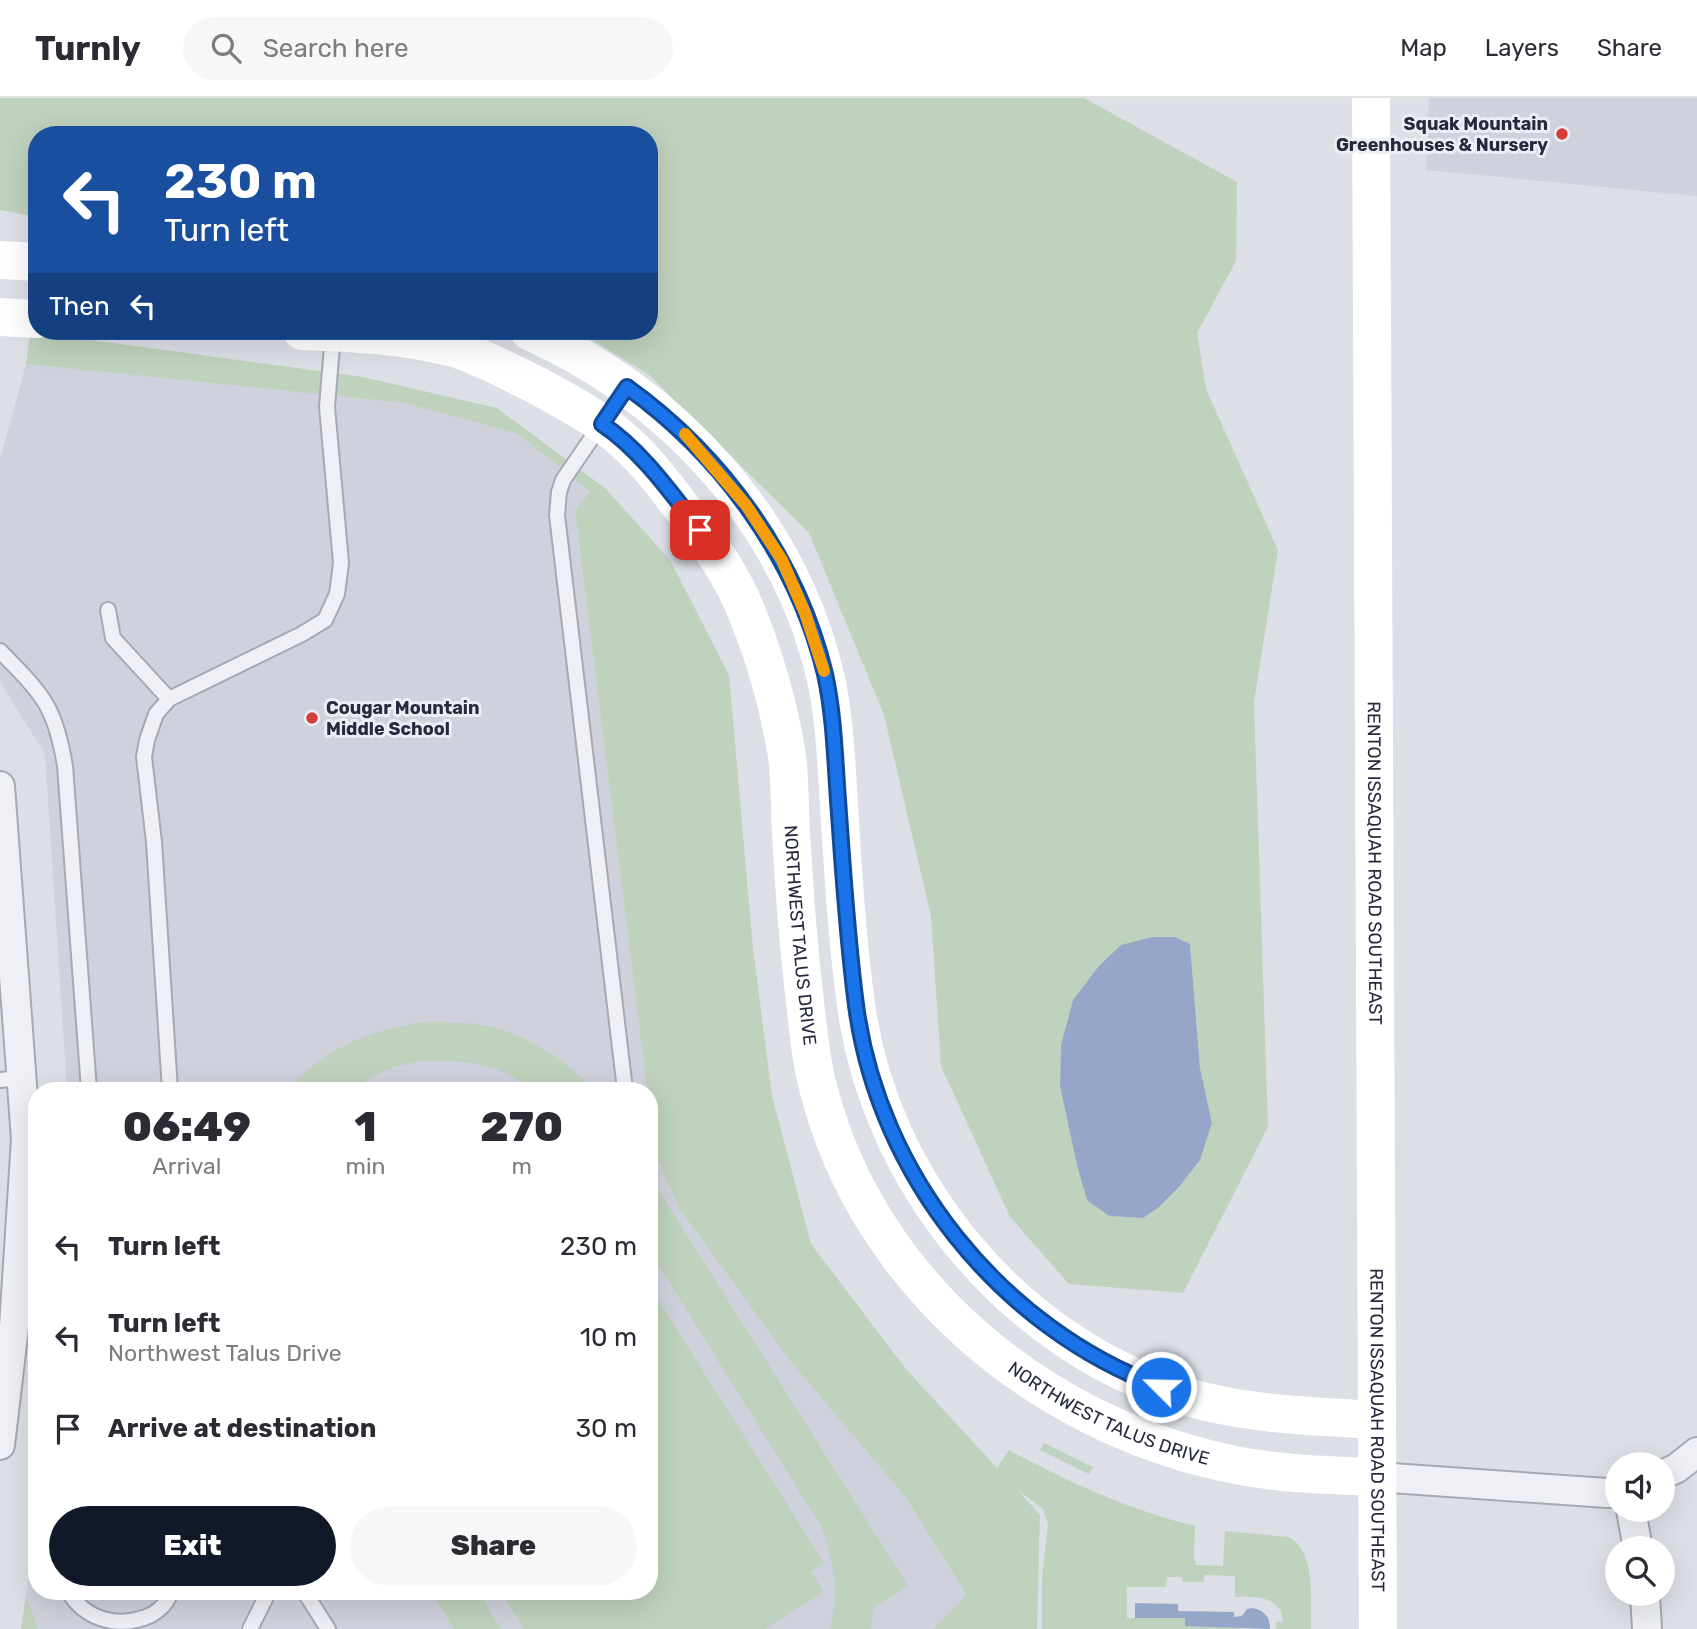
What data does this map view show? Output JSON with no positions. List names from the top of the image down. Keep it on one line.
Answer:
{"streets":{"street":["RENTON ISSAQUAH ROAD SOUTHEAST","NORTHWEST TALUS DRIVE"]},"crossings":[["RENTON ISSAQUAH ROAD SOUTHEAST","NORTHWEST TALUS DRIVE"]],"places":["Squak Mountain Greenhouses & Nursery","Cougar Mountain Middle School"],"page":{"header":"Turnly","search":"Search here","nav":["Map","Layers","Share"],"turn":["230 m","Turn left"],"then":"Then","eta":["06:49","Arrival","1","min","270","m"],"list":[{"name":"Turn left","value":"230 m"},{"name":"Turn left","note":"Northwest Talus Drive","value":"10 m"},{"name":"Arrive at destination","value":"30 m"}],"buttons":["Exit","Share"]}}
